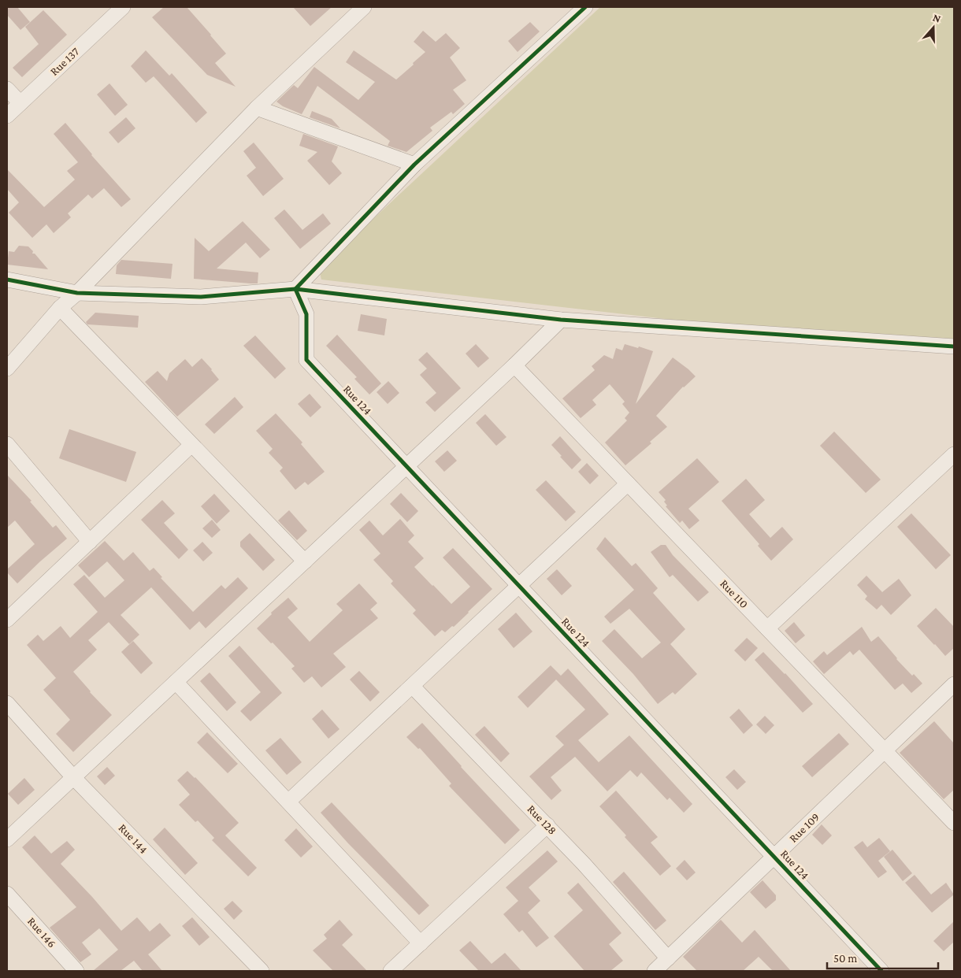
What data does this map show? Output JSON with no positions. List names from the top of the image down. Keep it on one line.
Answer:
{"streets":{"street":["Rue 137","Rue 124","Rue 110","Rue 128","Rue 109","Rue 144","Rue 146"]},"crossings":[["Rue 124","Rue 109"],["Rue 110","Rue 109"],["Rue 128","Rue 109"]],"scale_bar":"50 m","north":"top"}
